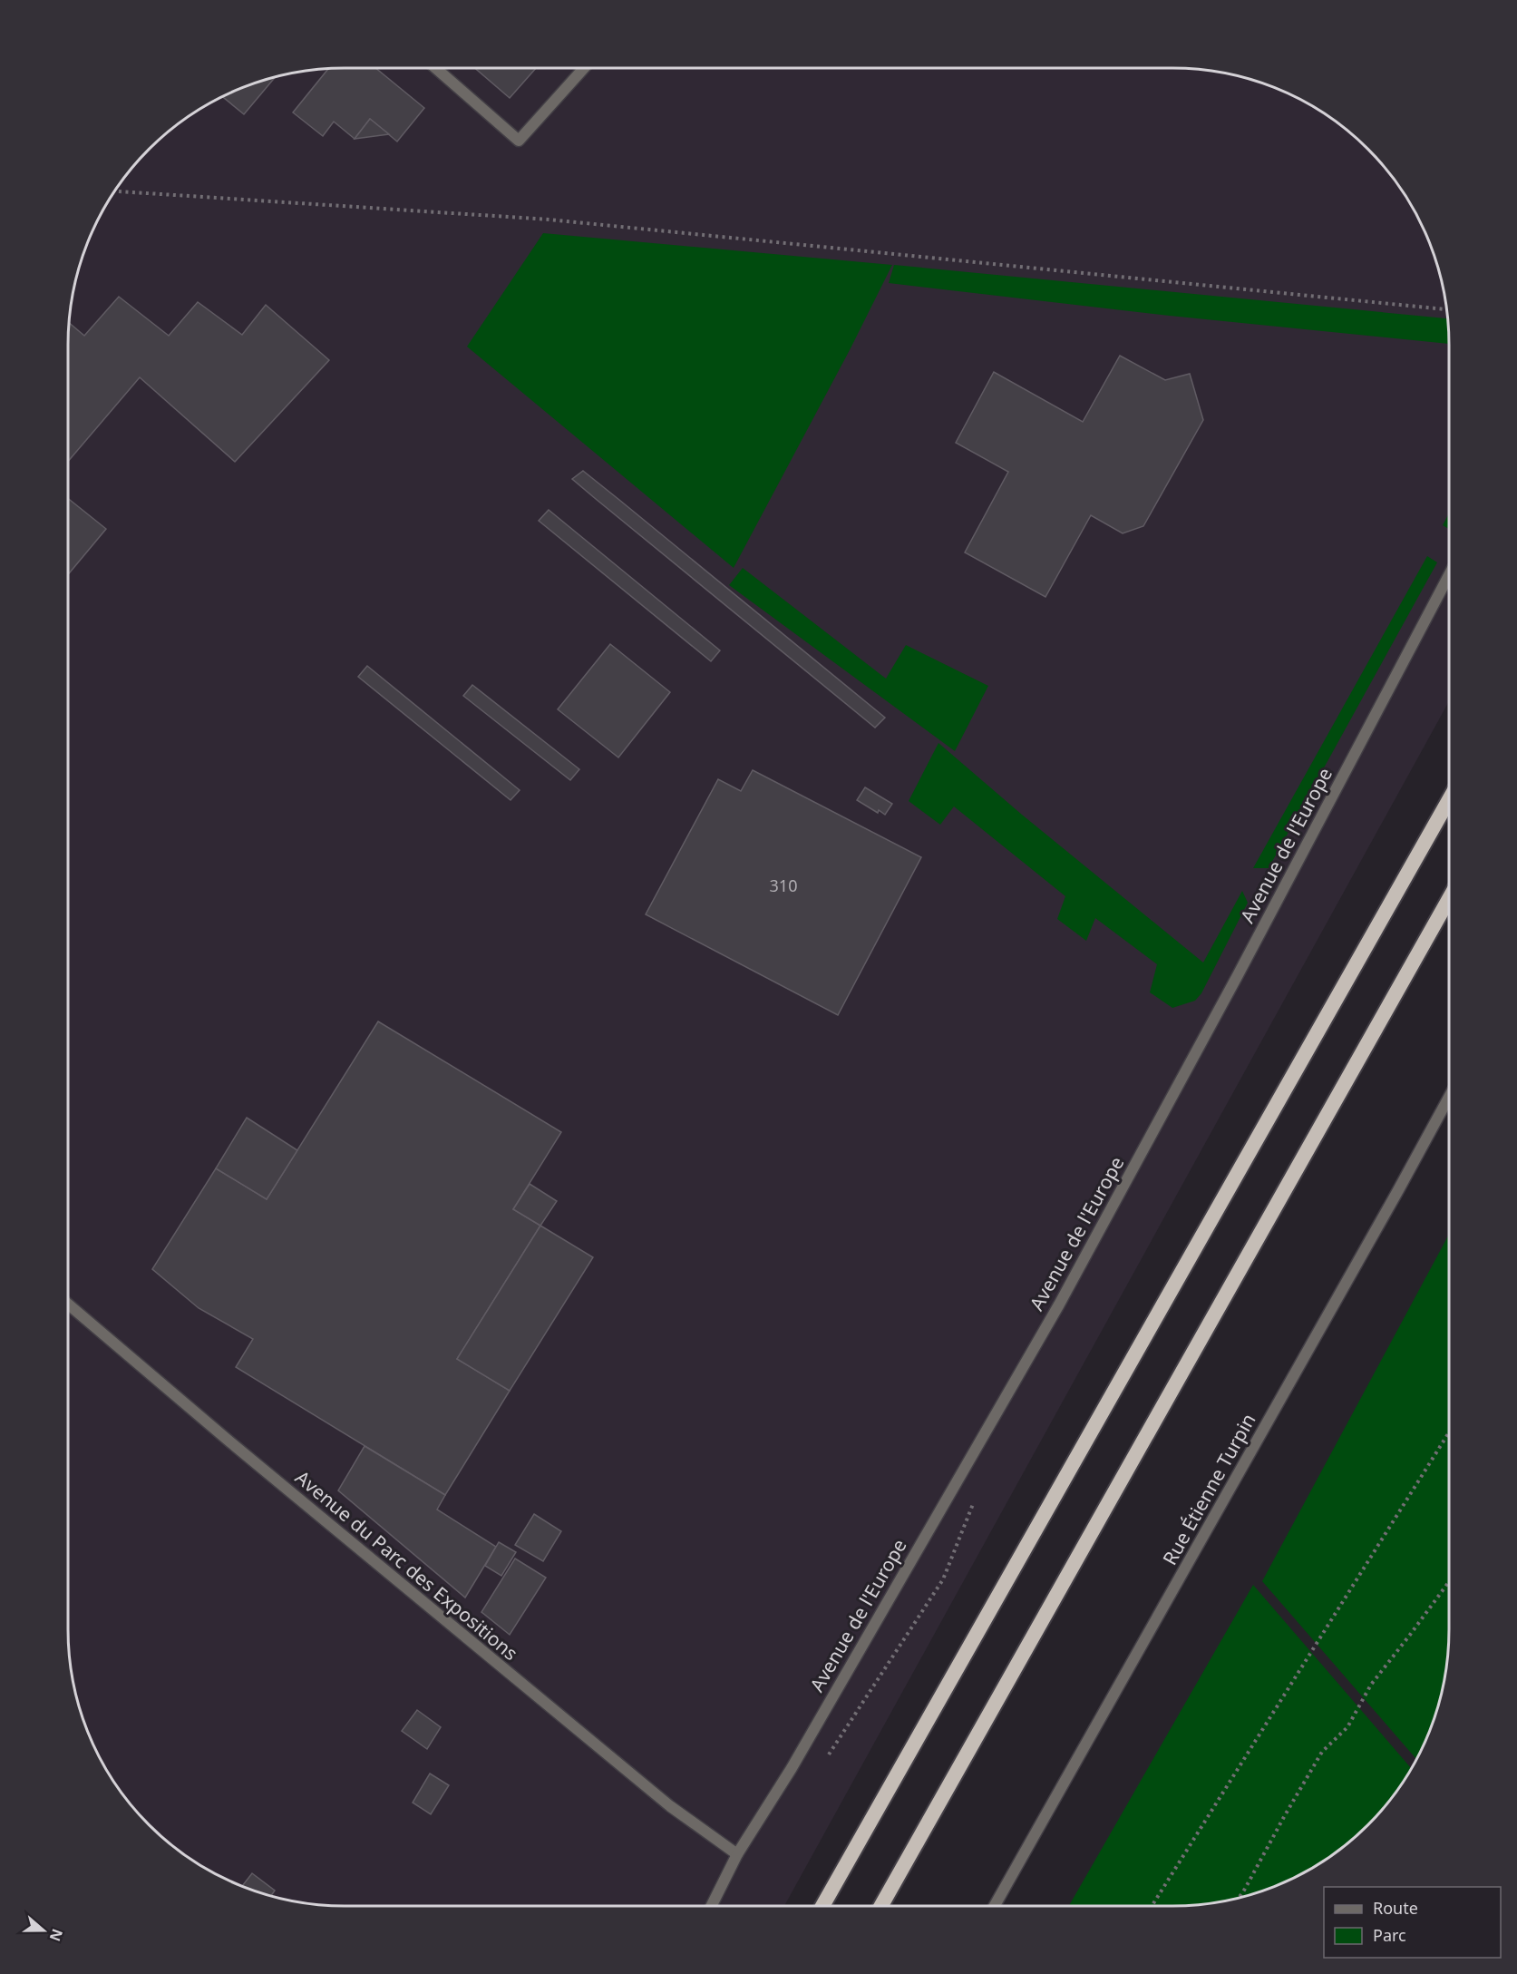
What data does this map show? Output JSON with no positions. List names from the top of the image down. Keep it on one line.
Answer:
{"streets":{"street":["Avenue de l'Europe","Rue Étienne Turpin","Avenue du Parc des Expositions"]},"crossings":[["Avenue de l'Europe","Avenue du Parc des Expositions"]],"house_numbers":["310"],"legend":["Route","Parc"],"north":"right"}
